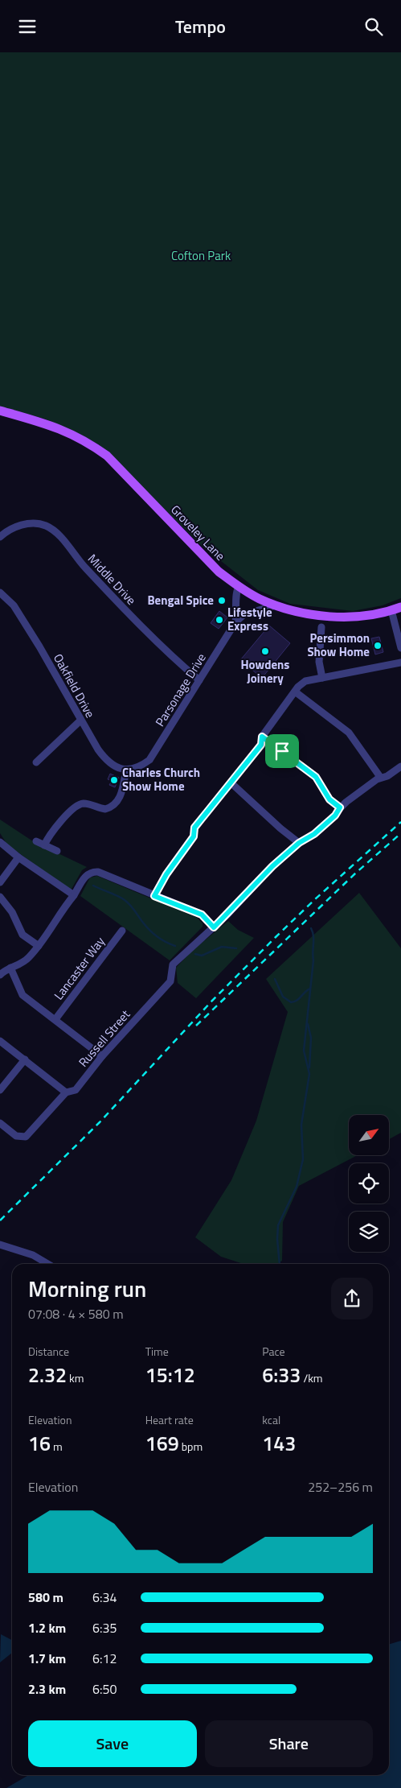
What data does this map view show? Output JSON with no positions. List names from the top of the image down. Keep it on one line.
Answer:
{"streets":{"main road":["Groveley Lane"],"street":["Middle Drive","Oakfield Drive","Parsonage Drive","Lancaster Way","Russell Street"]},"crossings":[["Groveley Lane","Parsonage Drive"],["Middle Drive","Parsonage Drive"],["Oakfield Drive","Parsonage Drive"]],"parks":["Cofton Park"],"places":["Bengal Spice","Lifestyle Express","Persimmon Show Home","Howdens Joinery","Charles Church Show Home"],"north":"top right","page":{"header":"Tempo","heading":["Morning run","07:08 · 4 × 580 m"],"stats":[["Distance","2.32 km"],["Time","15:12"],["Pace","6:33 /km"],["Elevation","16 m"],["Heart rate","169 bpm"],["kcal","143"]],"chart":["Elevation","252–256 m"],"list":[{"name":"580 m","note":"6:34"},{"name":"1.2 km","note":"6:35"},{"name":"1.7 km","note":"6:12"},{"name":"2.3 km","note":"6:50"}],"buttons":["Save","Share"]}}
